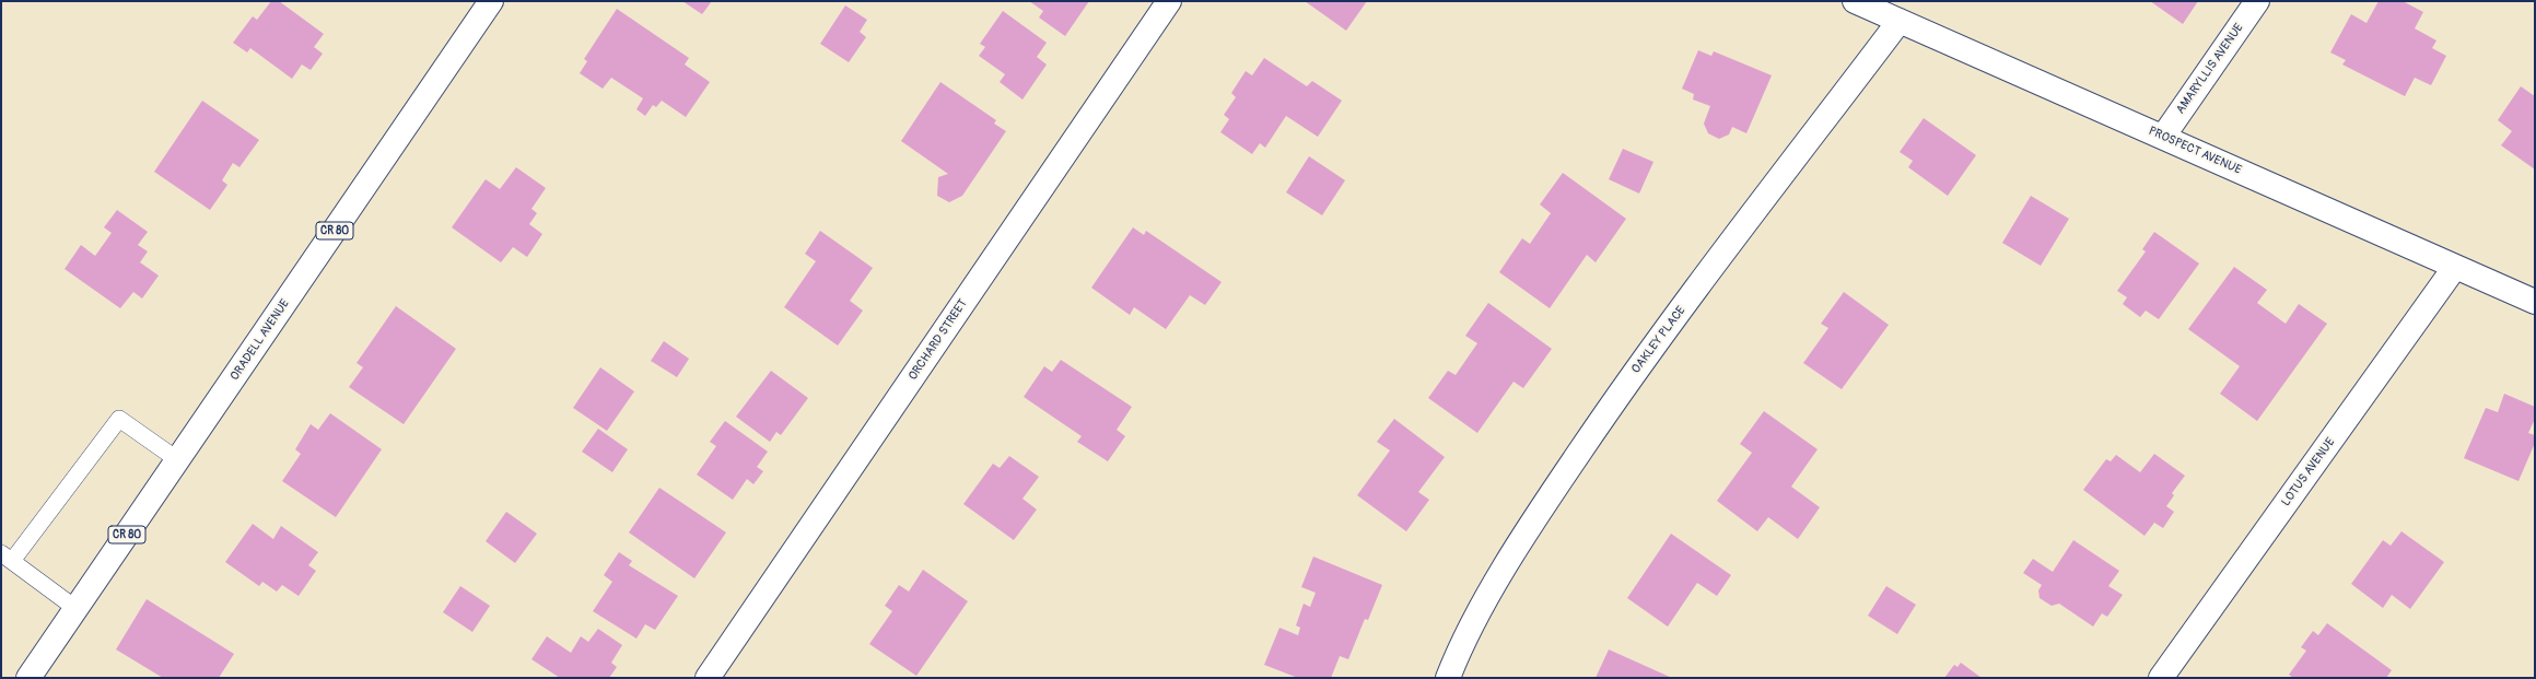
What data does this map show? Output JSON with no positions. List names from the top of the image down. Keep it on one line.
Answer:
{"streets":{"street":["AMARYLLIS AVENUE","PROSPECT AVENUE","CR 80","ORADELL AVENUE","ORCHARD STREET","OAKLEY PLACE","LOTUS AVENUE"]},"crossings":[["AMARYLLIS AVENUE","PROSPECT AVENUE"],["PROSPECT AVENUE","OAKLEY PLACE"],["PROSPECT AVENUE","LOTUS AVENUE"]]}
